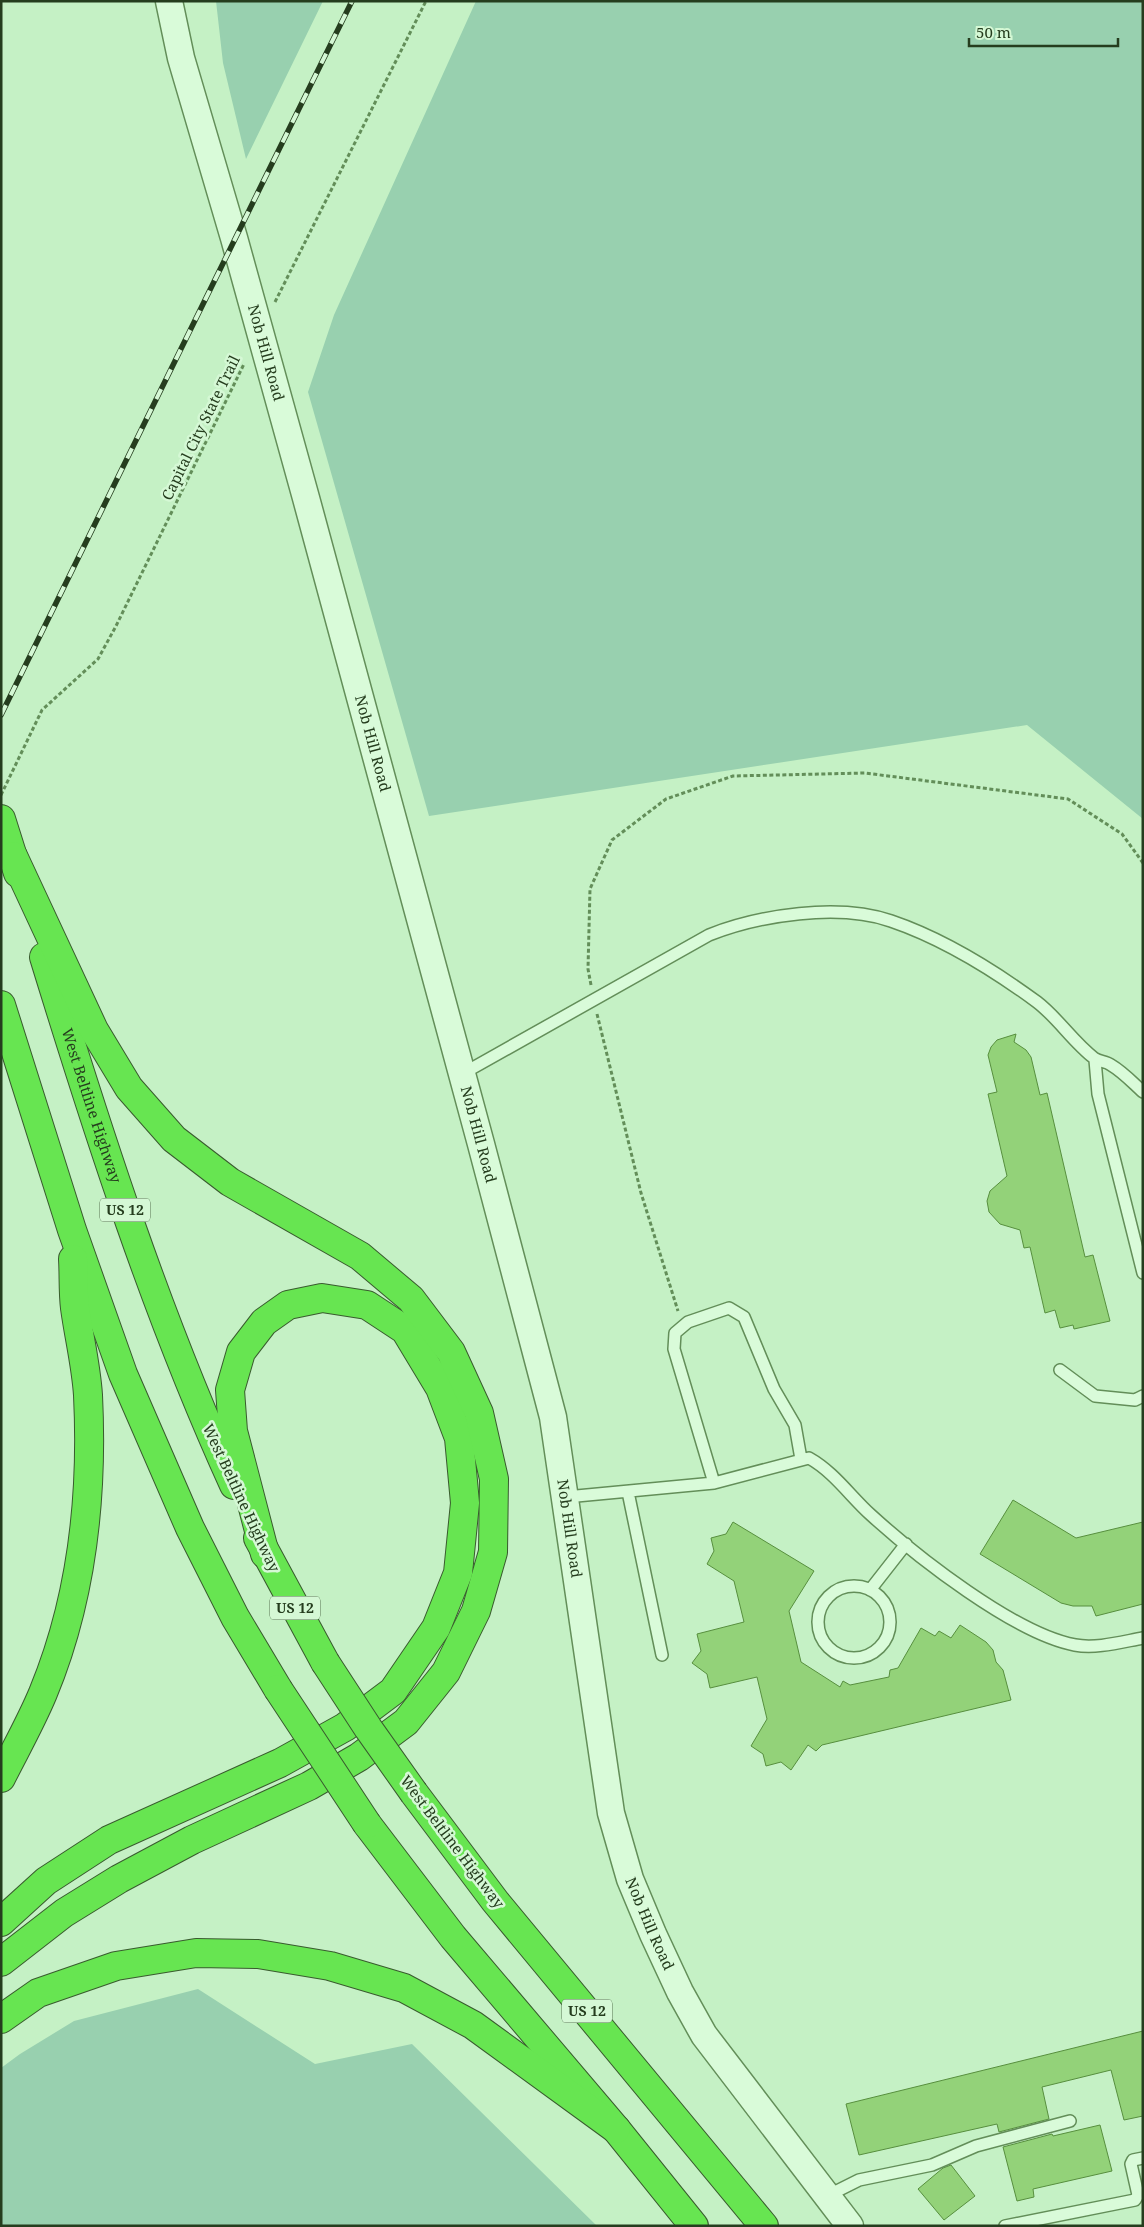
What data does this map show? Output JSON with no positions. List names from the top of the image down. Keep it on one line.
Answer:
{"streets":{"highway":["West Beltline Highway","US 12"],"street":["Nob Hill Road"],"path":["Capital City State Trail"]},"crossings":[["Nob Hill Road","Capital City State Trail"]],"scale_bar":"50 m"}
